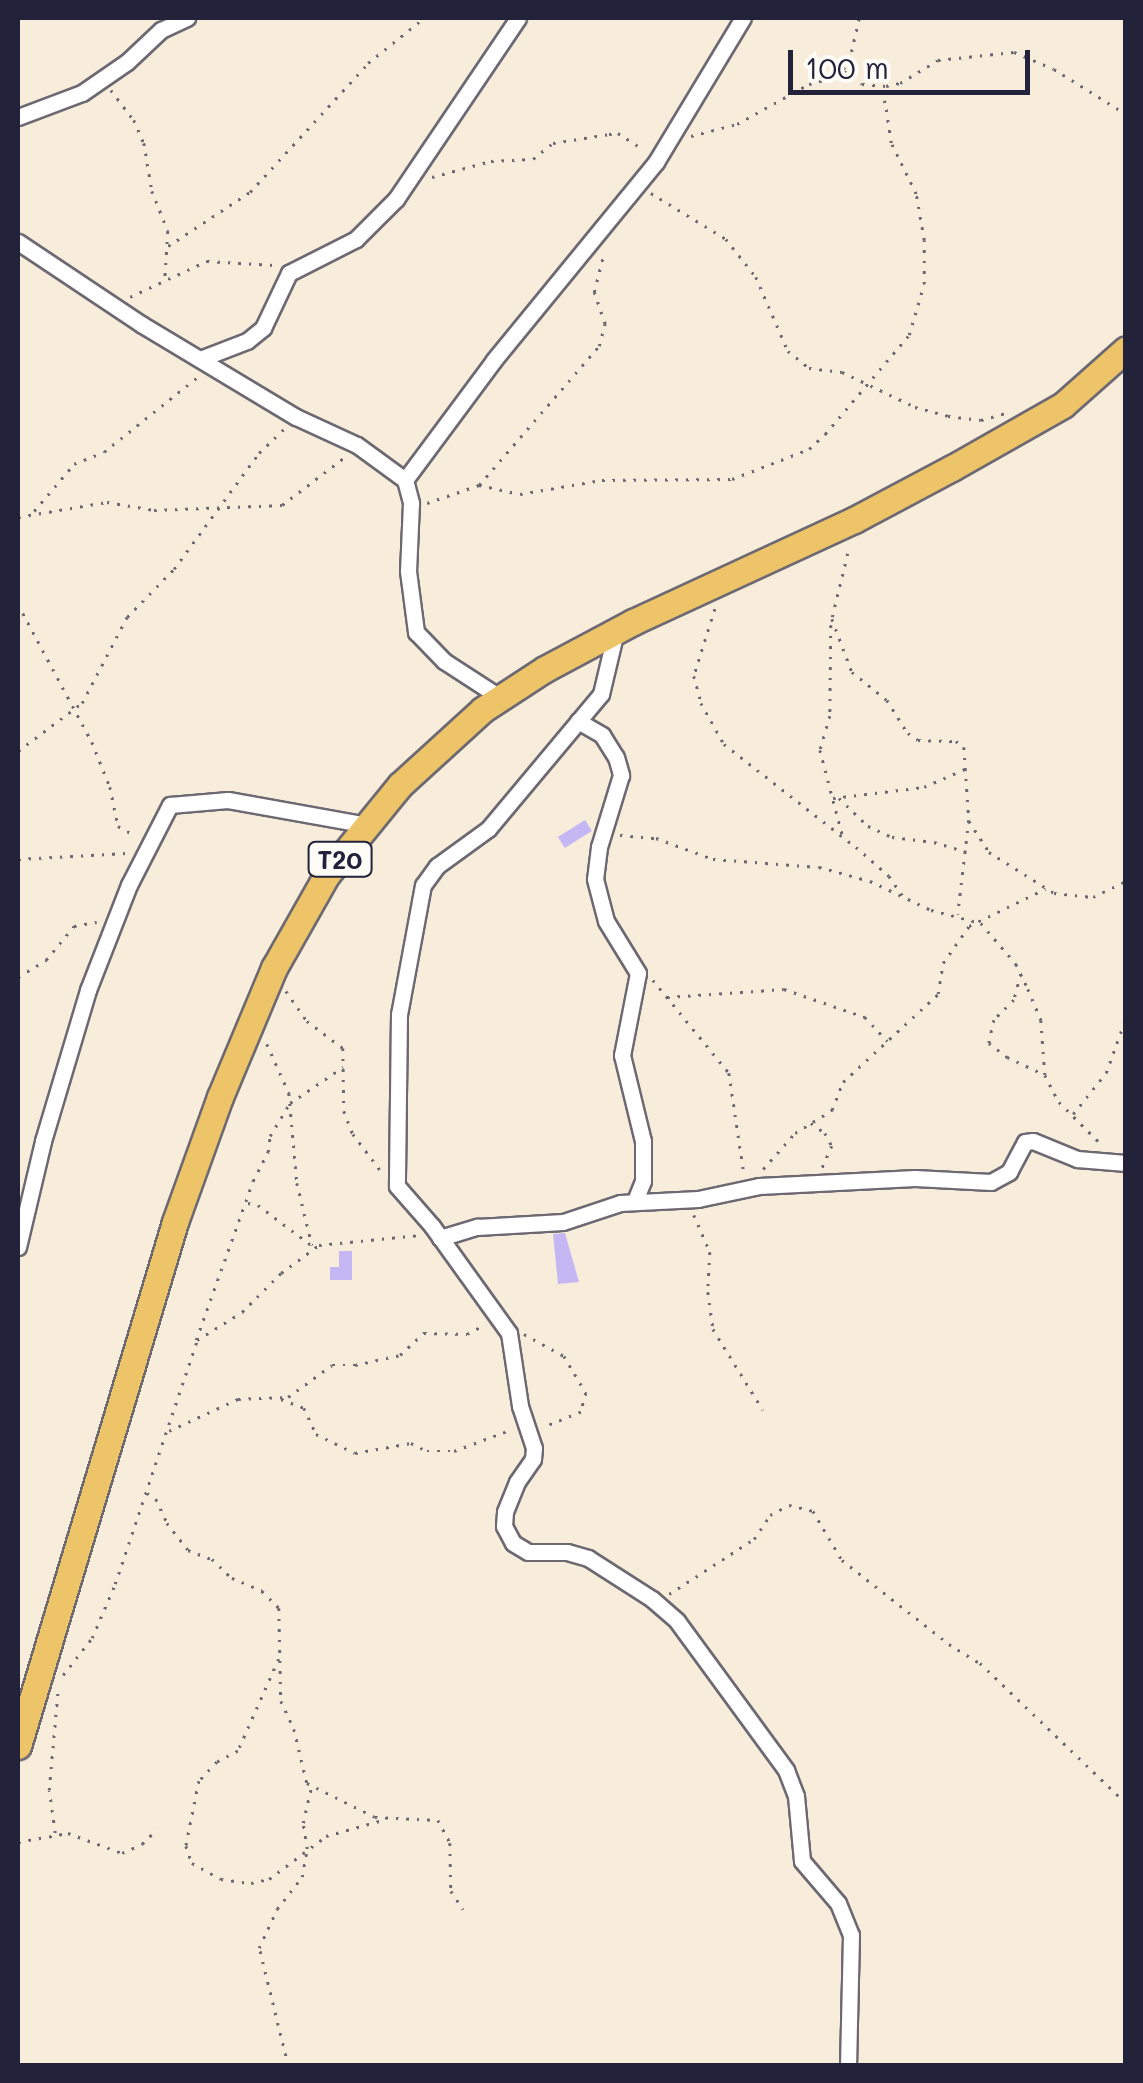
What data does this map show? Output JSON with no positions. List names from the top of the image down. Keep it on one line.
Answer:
{"streets":{"main road":["T20"]},"scale_bar":"100 m"}
